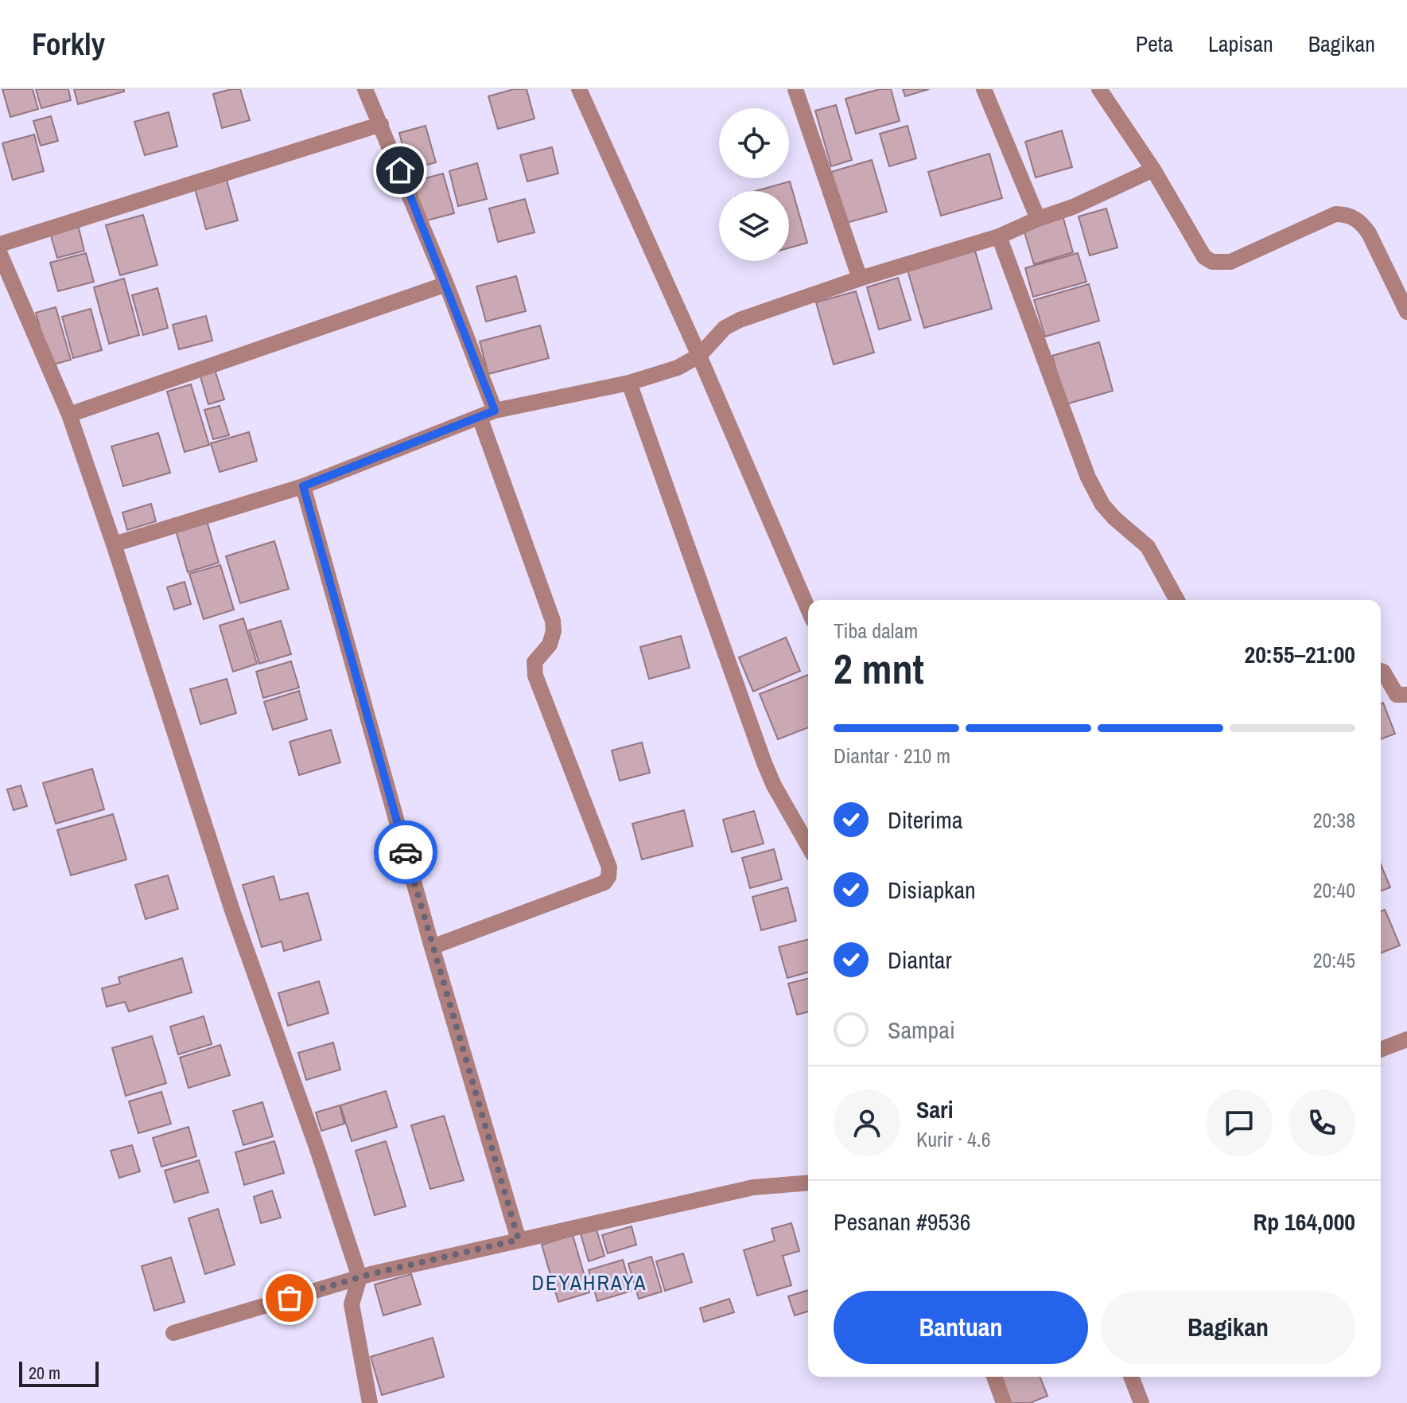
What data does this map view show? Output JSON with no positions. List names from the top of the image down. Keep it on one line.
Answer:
{"districts":["DEYAHRAYA"],"scale_bar":"20 m","page":{"header":"Forkly","nav":["Peta","Lapisan","Bagikan"],"heading":["2 mnt","Tiba dalam","20:55–21:00"],"panel":["Sari","Kurir · 4.6","Pesanan #9536","Rp 164,000"],"bar":"Diantar · 210 m","list":[["Diterima","20:38"],["Disiapkan","20:40"],["Diantar","20:45"],"Sampai"],"buttons":["Bantuan","Bagikan"],"scale":"20 m"}}
